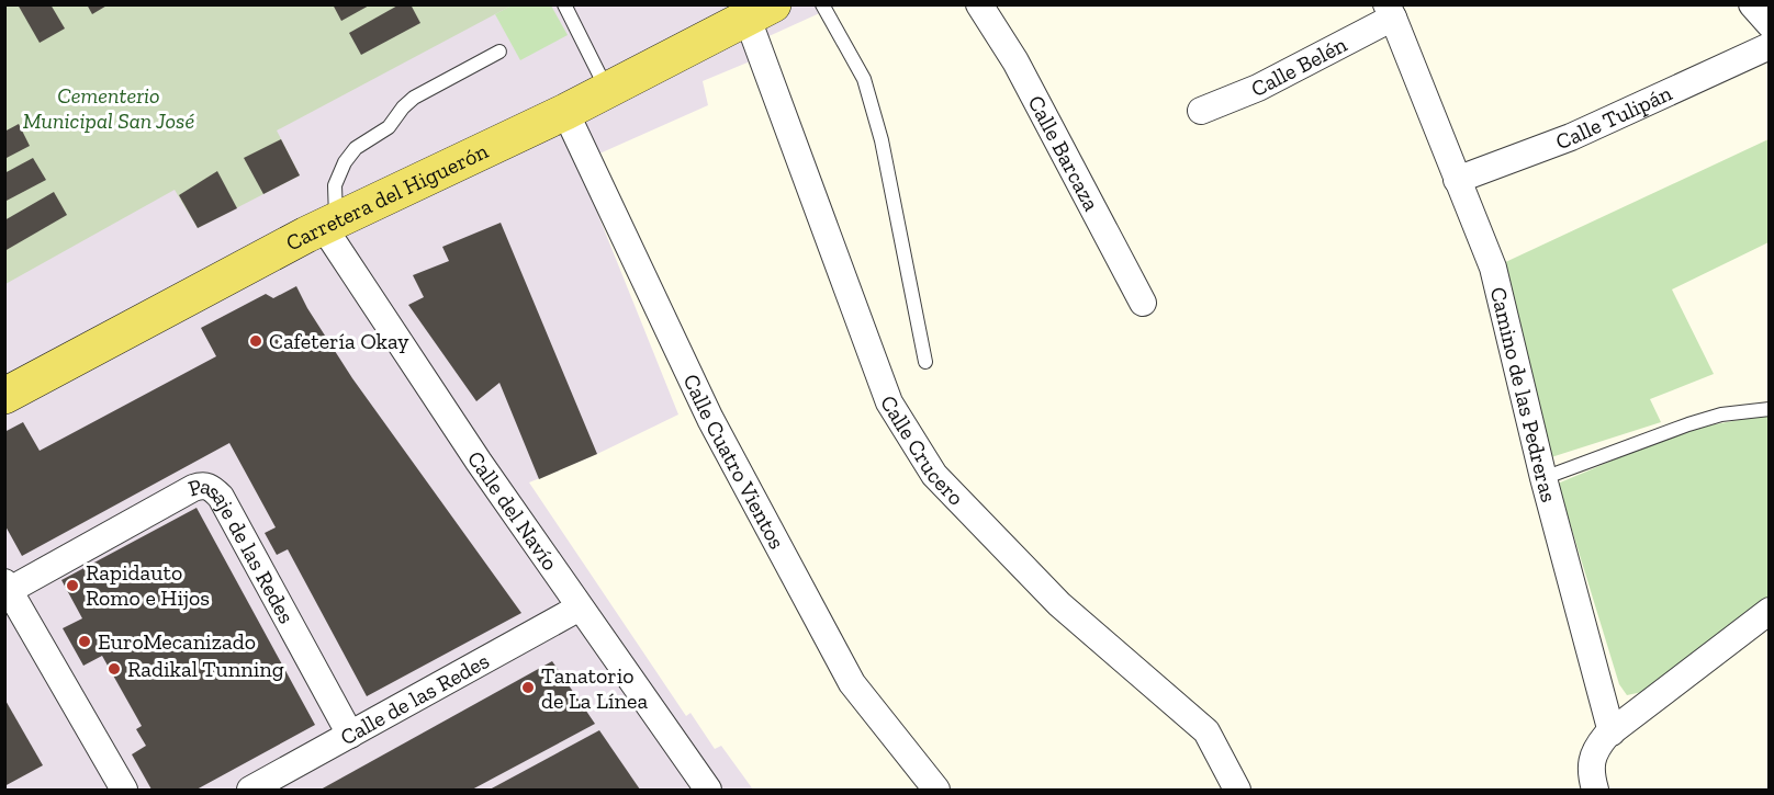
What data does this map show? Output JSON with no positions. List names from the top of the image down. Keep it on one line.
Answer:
{"streets":{"main road":["Carretera del Higuerón"],"street":["Calle Belén","Calle Tulipán","Calle Barcaza","Camino de las Pedreras","Calle Crucero","Calle Cuatro Vientos","Calle del Navío","Pasaje de las Redes","Calle de las Redes"]},"crossings":[["Calle Belén","Camino de las Pedreras"],["Calle Tulipán","Camino de las Pedreras"],["Carretera del Higuerón","Calle Crucero"],["Carretera del Higuerón","Calle Cuatro Vientos"],["Carretera del Higuerón","Calle del Navío"],["Calle del Navío","Calle de las Redes"],["Pasaje de las Redes","Calle de las Redes"]],"parks":["Cementerio Municipal San José"],"places":["Cafetería Okay","Rapidauto Romo e Hijos","EuroMecanizado","Radikal Tunning","Tanatorio de La Línea"]}
